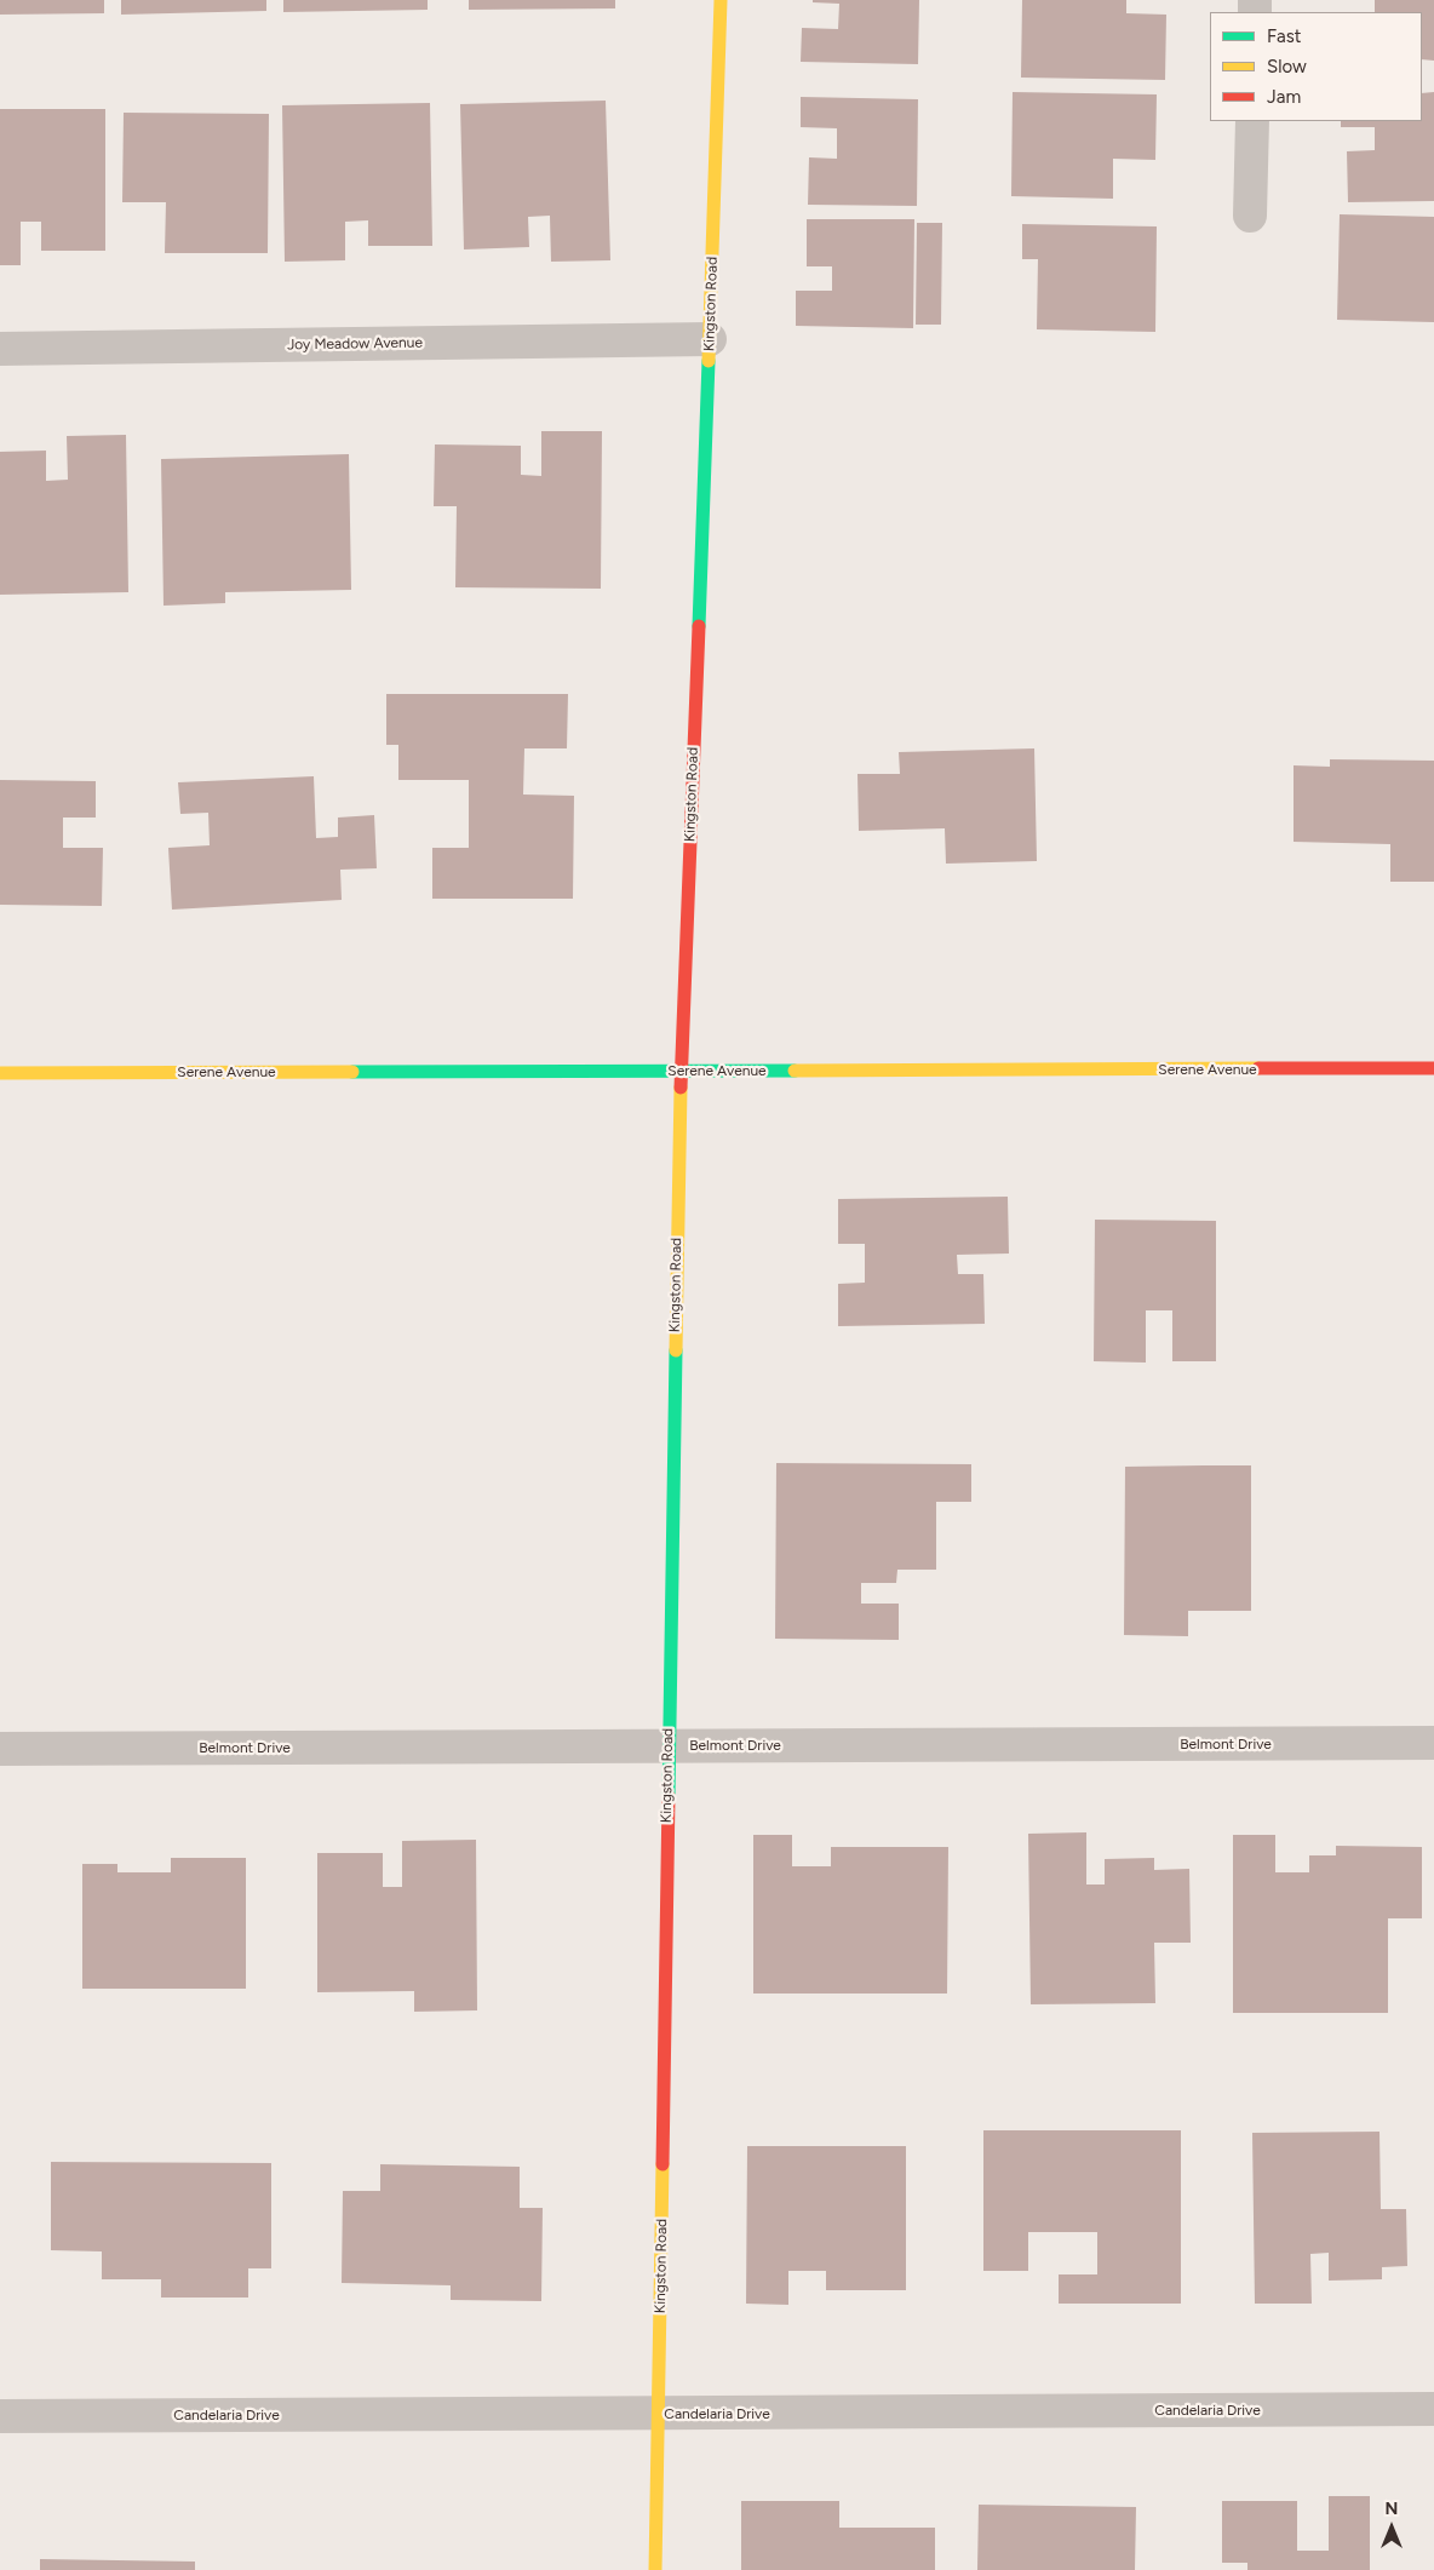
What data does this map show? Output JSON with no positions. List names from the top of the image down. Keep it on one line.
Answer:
{"streets":{"street":["Kingston Road","Joy Meadow Avenue","Serene Avenue","Belmont Drive","Candelaria Drive"]},"crossings":[["Kingston Road","Joy Meadow Avenue"],["Kingston Road","Serene Avenue"],["Kingston Road","Belmont Drive"],["Kingston Road","Candelaria Drive"]],"legend":["Fast","Slow","Jam"],"north":"top"}
